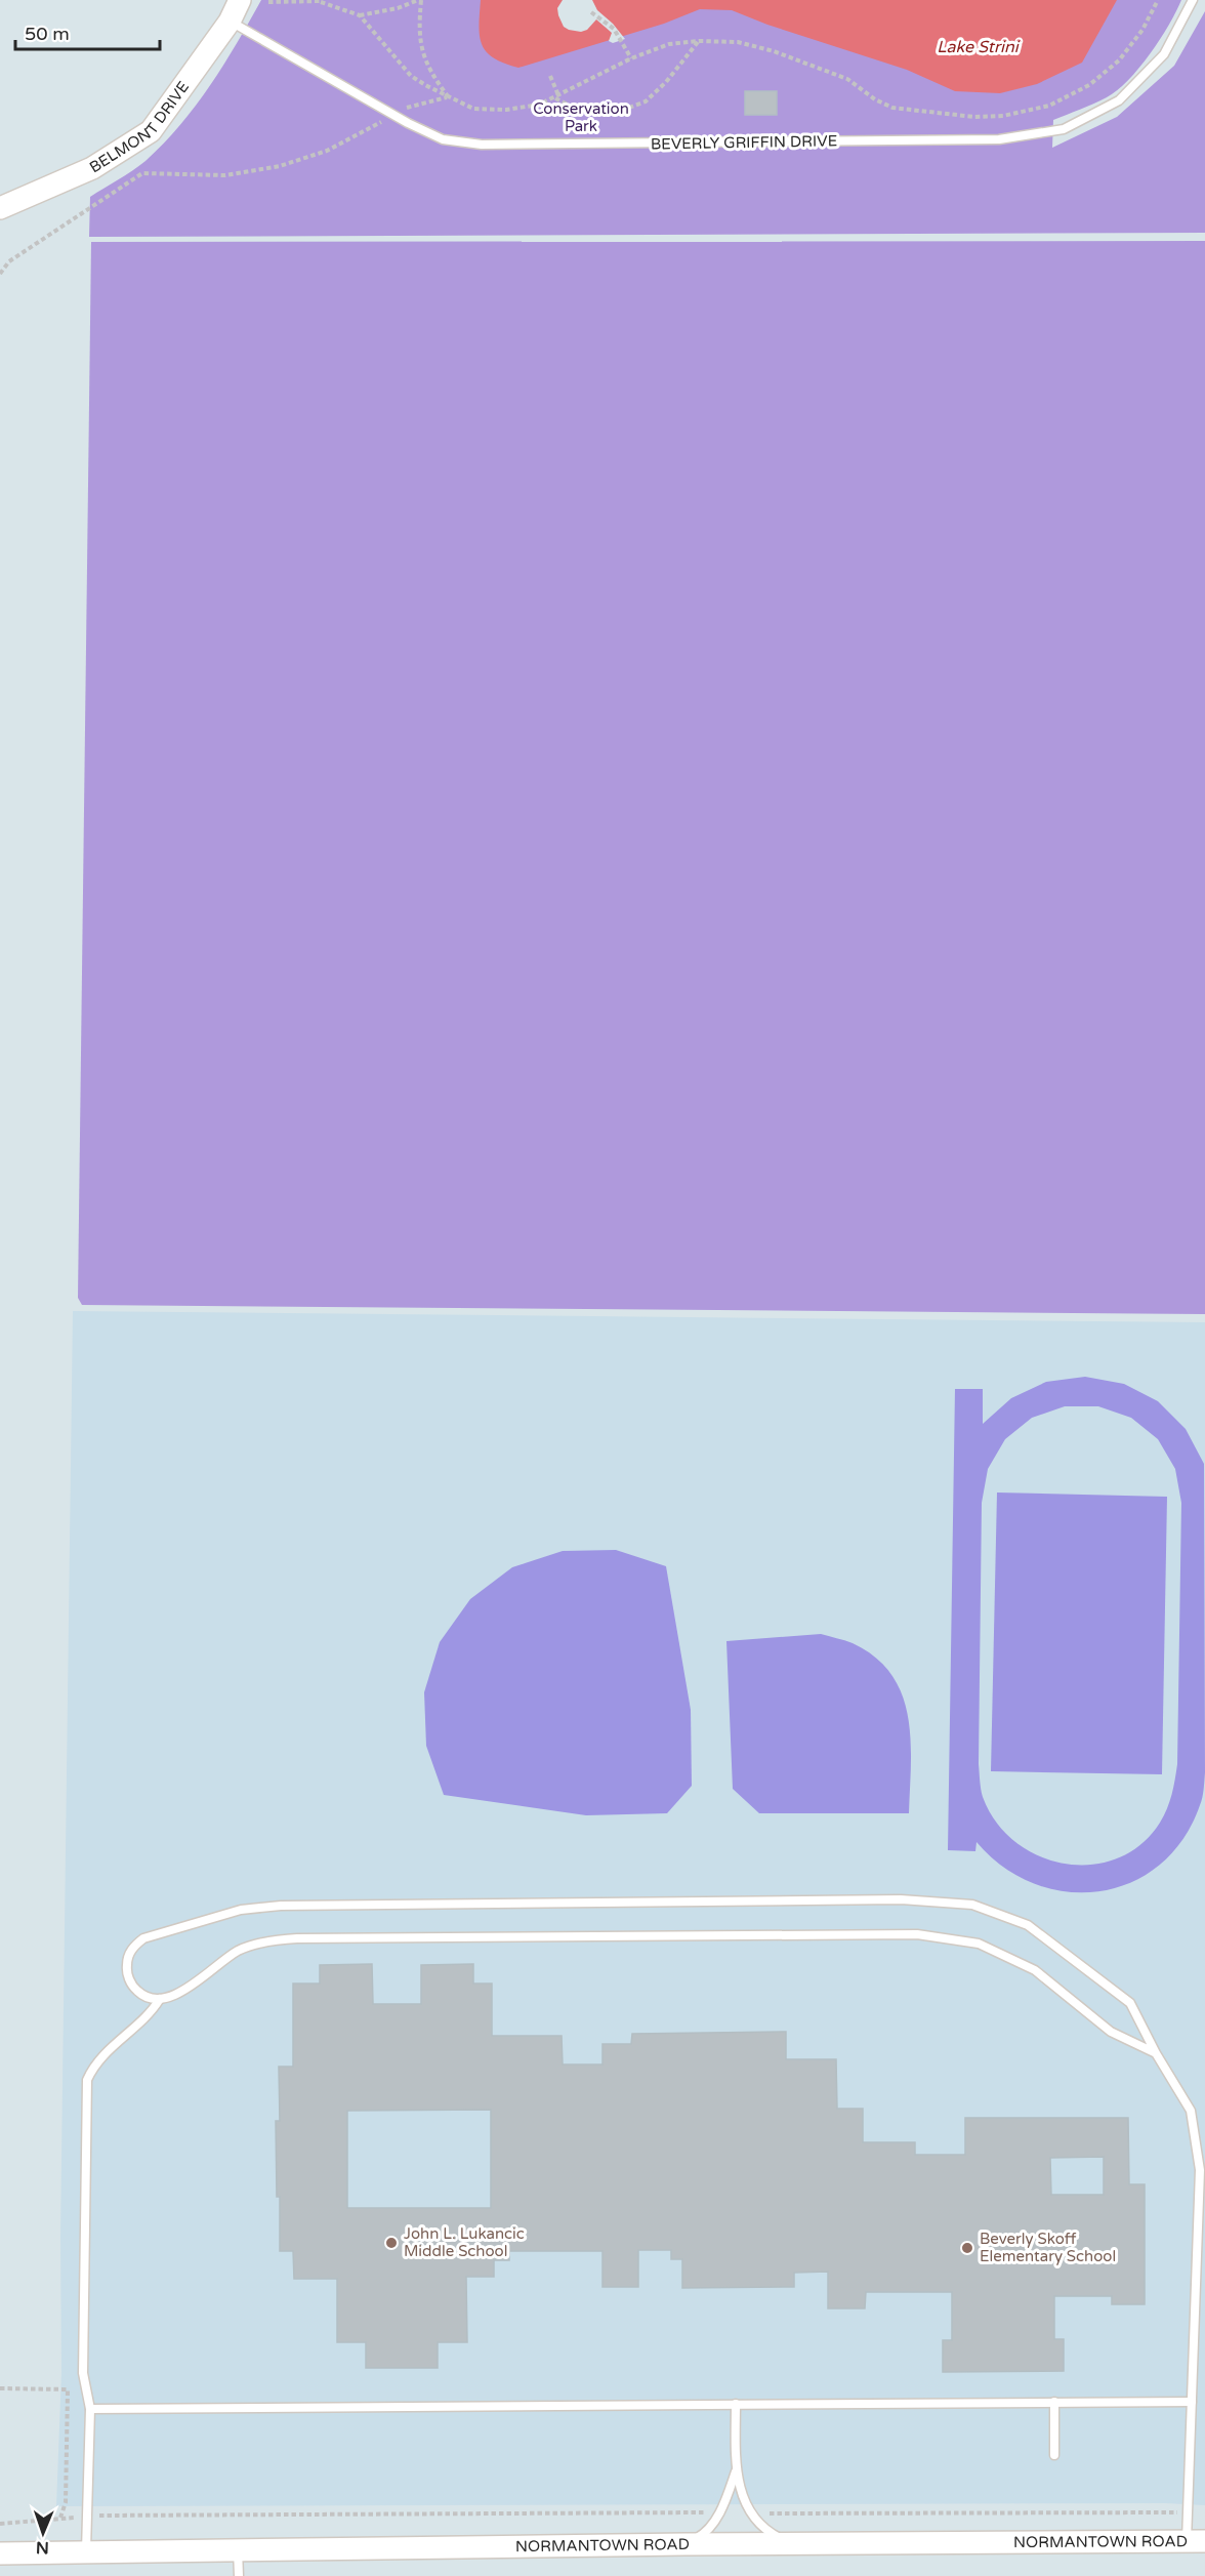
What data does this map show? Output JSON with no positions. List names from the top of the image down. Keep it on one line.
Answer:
{"streets":{"street":["BELMONT DRIVE","NORMANTOWN ROAD"],"lane":["BEVERLY GRIFFIN DRIVE"]},"crossings":[["BELMONT DRIVE","BEVERLY GRIFFIN DRIVE"]],"water":["Lake Strini"],"parks":["Conservation Park"],"places":["John L. Lukancic Middle School","Beverly Skoff Elementary School"],"scale_bar":"50 m","north":"bottom"}
